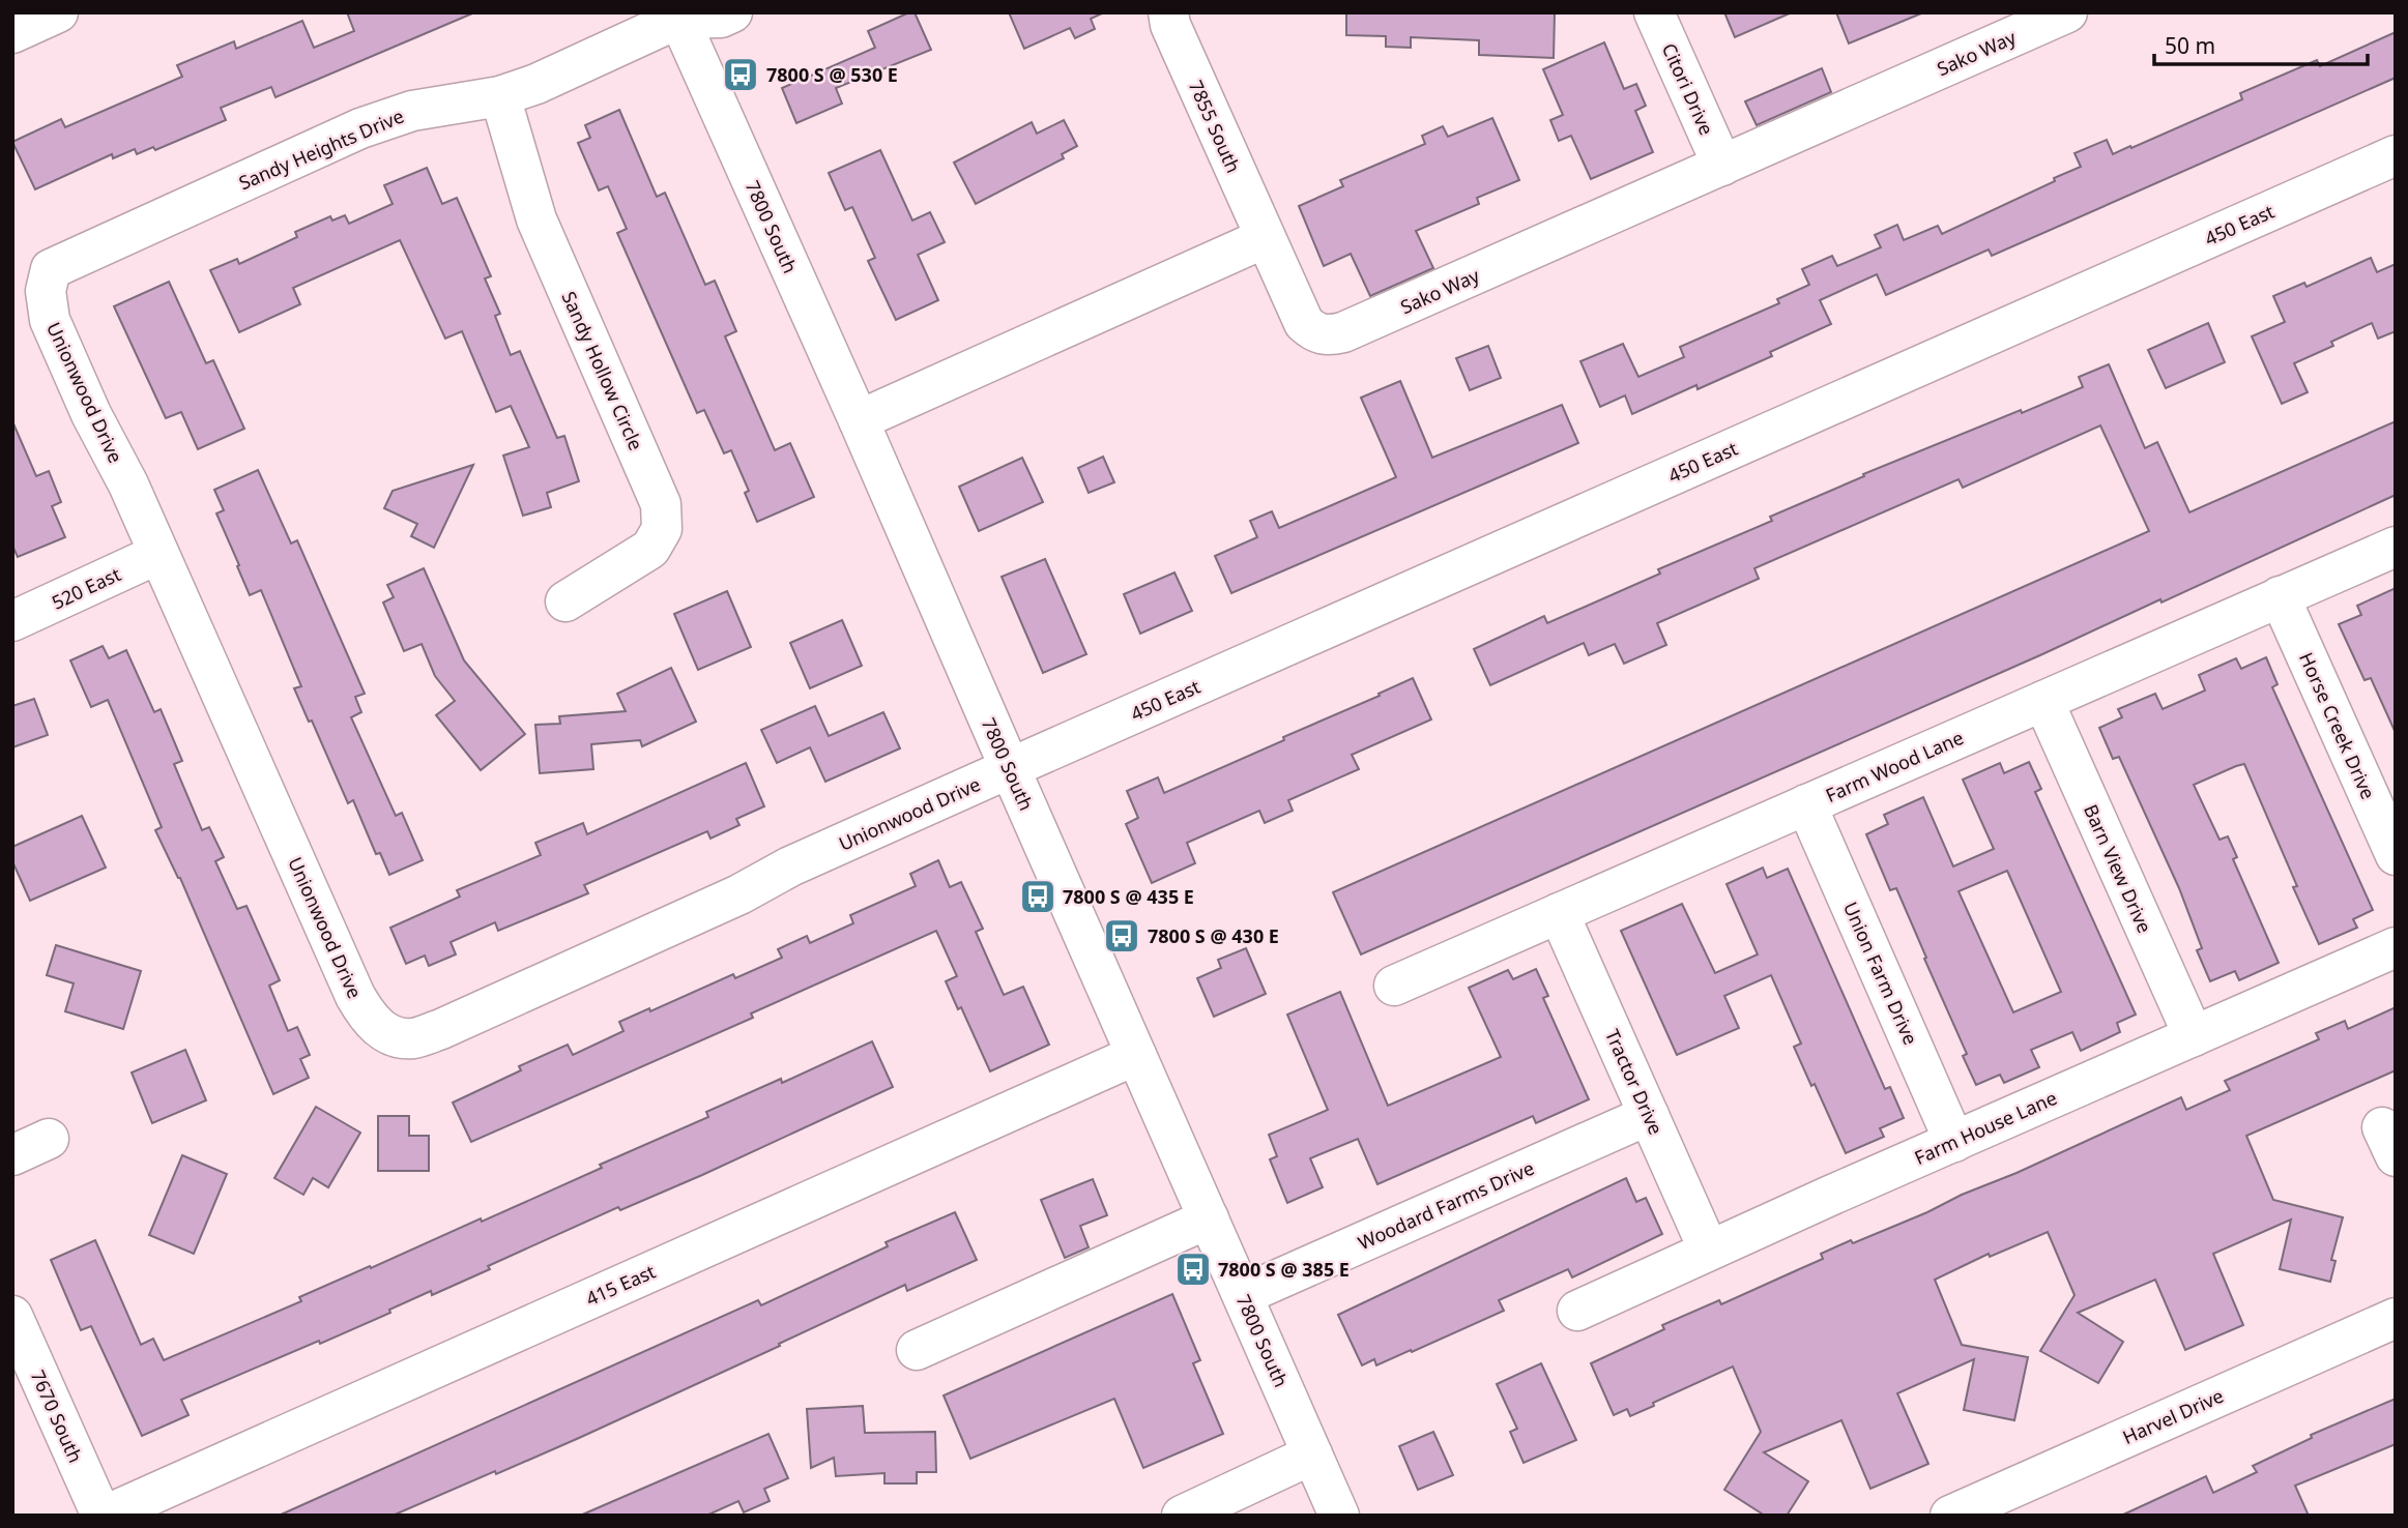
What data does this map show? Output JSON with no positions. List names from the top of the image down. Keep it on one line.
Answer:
{"streets":{"street":["Sako Way","Citori Drive","7855 South","Sandy Heights Drive","450 East","7800 South","Sandy Hollow Circle","Unionwood Drive","520 East","Horse Creek Drive","Farm Wood Lane","Barn View Drive","Union Farm Drive","Tractor Drive","Farm House Lane","Woodard Farms Drive","415 East","7670 South","Harvel Drive"]},"crossings":[["Sako Way","Citori Drive"],["Sako Way","7855 South"],["Sandy Heights Drive","7800 South"],["Sandy Heights Drive","Sandy Hollow Circle"],["Sandy Heights Drive","Unionwood Drive"],["450 East","7800 South"],["450 East","Unionwood Drive"],["7800 South","Unionwood Drive"],["7800 South","Woodard Farms Drive"],["7800 South","415 East"],["Unionwood Drive","520 East"],["Horse Creek Drive","Farm Wood Lane"],["Farm Wood Lane","Barn View Drive"],["Farm Wood Lane","Union Farm Drive"],["Farm Wood Lane","Tractor Drive"],["Barn View Drive","Farm House Lane"],["Union Farm Drive","Farm House Lane"],["Tractor Drive","Farm House Lane"],["Tractor Drive","Woodard Farms Drive"],["415 East","7670 South"]],"places":{"bus stop":["7800 S @ 530 E","7800 S @ 435 E","7800 S @ 430 E","7800 S @ 385 E"]},"scale_bar":"50 m"}
